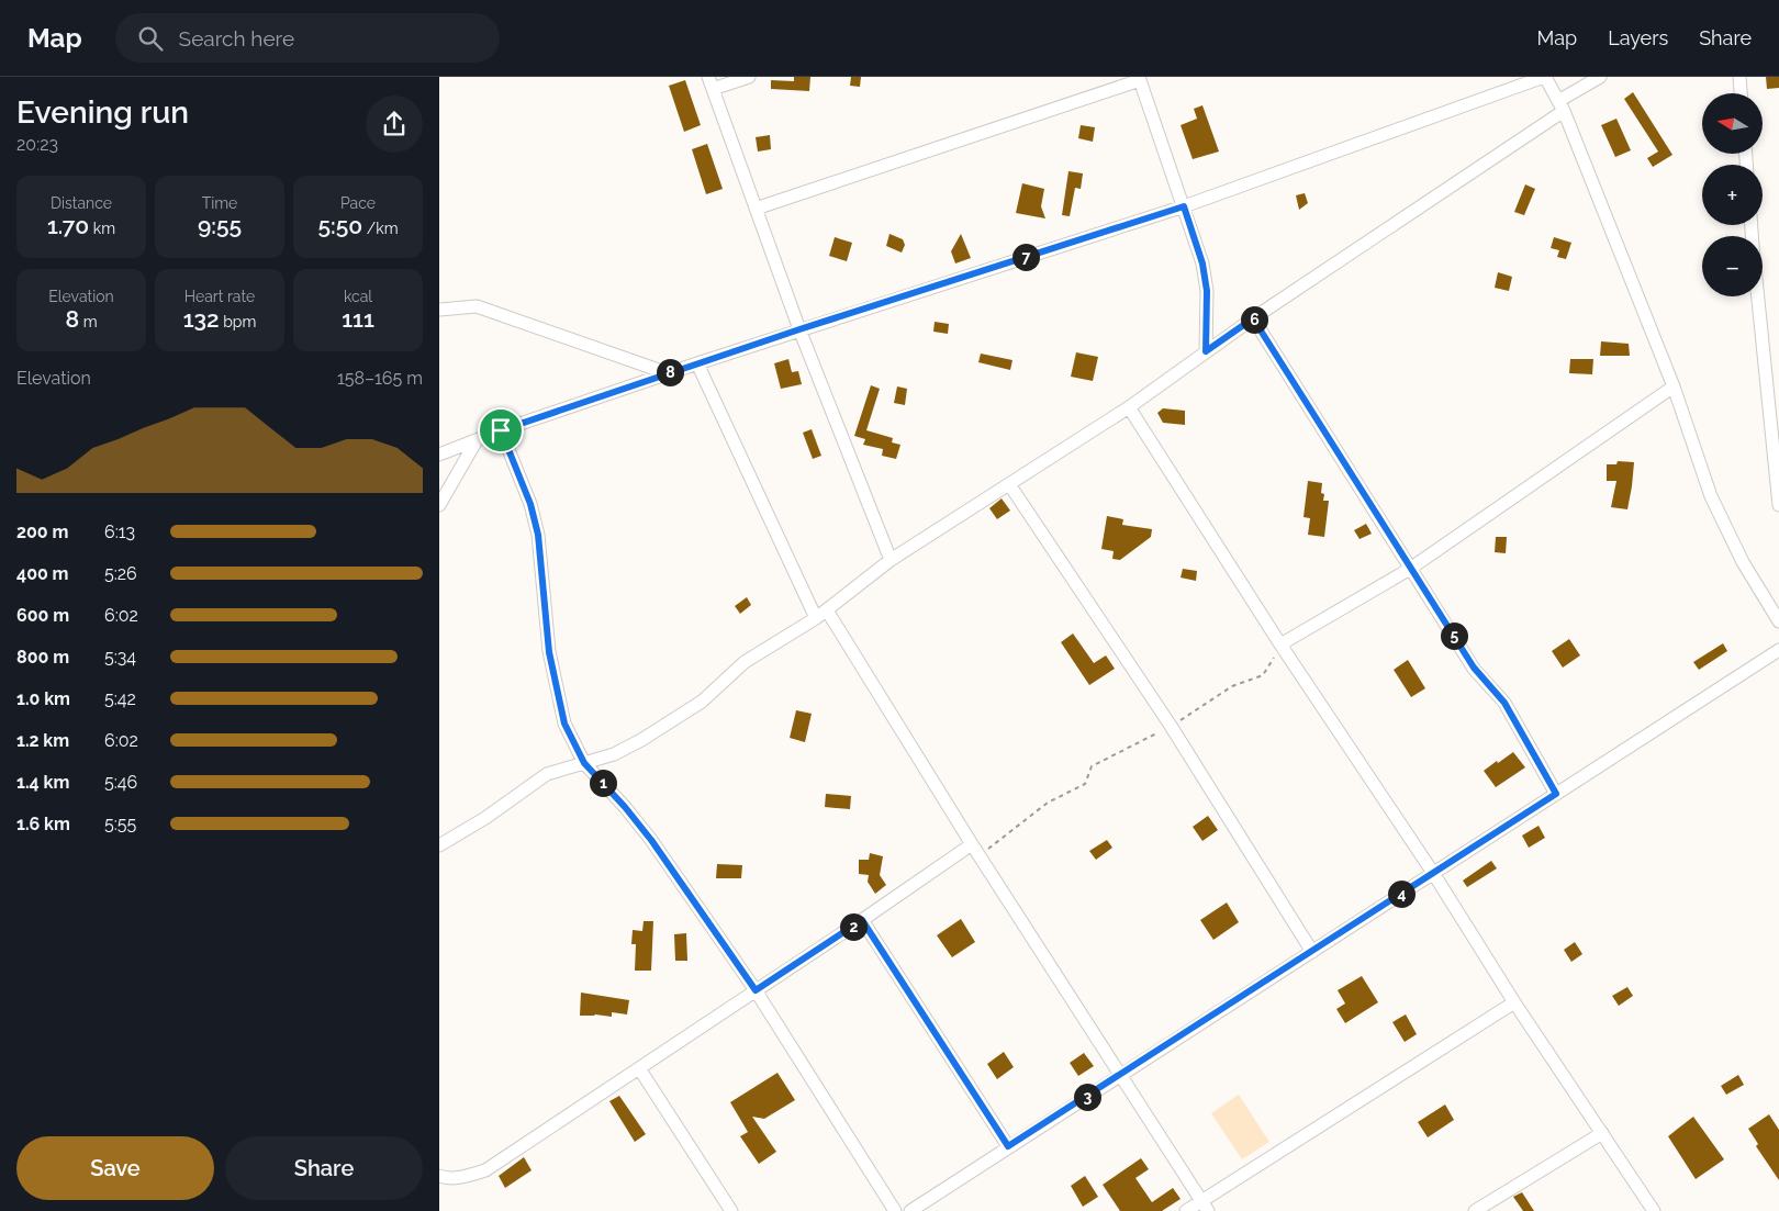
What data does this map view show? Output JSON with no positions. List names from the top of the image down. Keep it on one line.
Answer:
{"north":"left","page":{"header":"Map","search":"Search here","nav":["Map","Layers","Share"],"heading":["Evening run","20:23"],"map_buttons":["+","−"],"stats":[["Distance","1.70 km"],["Time","9:55"],["Pace","5:50 /km"],["Elevation","8 m"],["Heart rate","132 bpm"],["kcal","111"]],"pins":["7","6","8","5","1","4","2","3"],"chart":["Elevation","158–165 m"],"list":[{"name":"200 m","note":"6:13"},{"name":"400 m","note":"5:26"},{"name":"600 m","note":"6:02"},{"name":"800 m","note":"5:34"},{"name":"1.0 km","note":"5:42"},{"name":"1.2 km","note":"6:02"},{"name":"1.4 km","note":"5:46"},{"name":"1.6 km","note":"5:55"}],"buttons":["Save","Share"]}}
